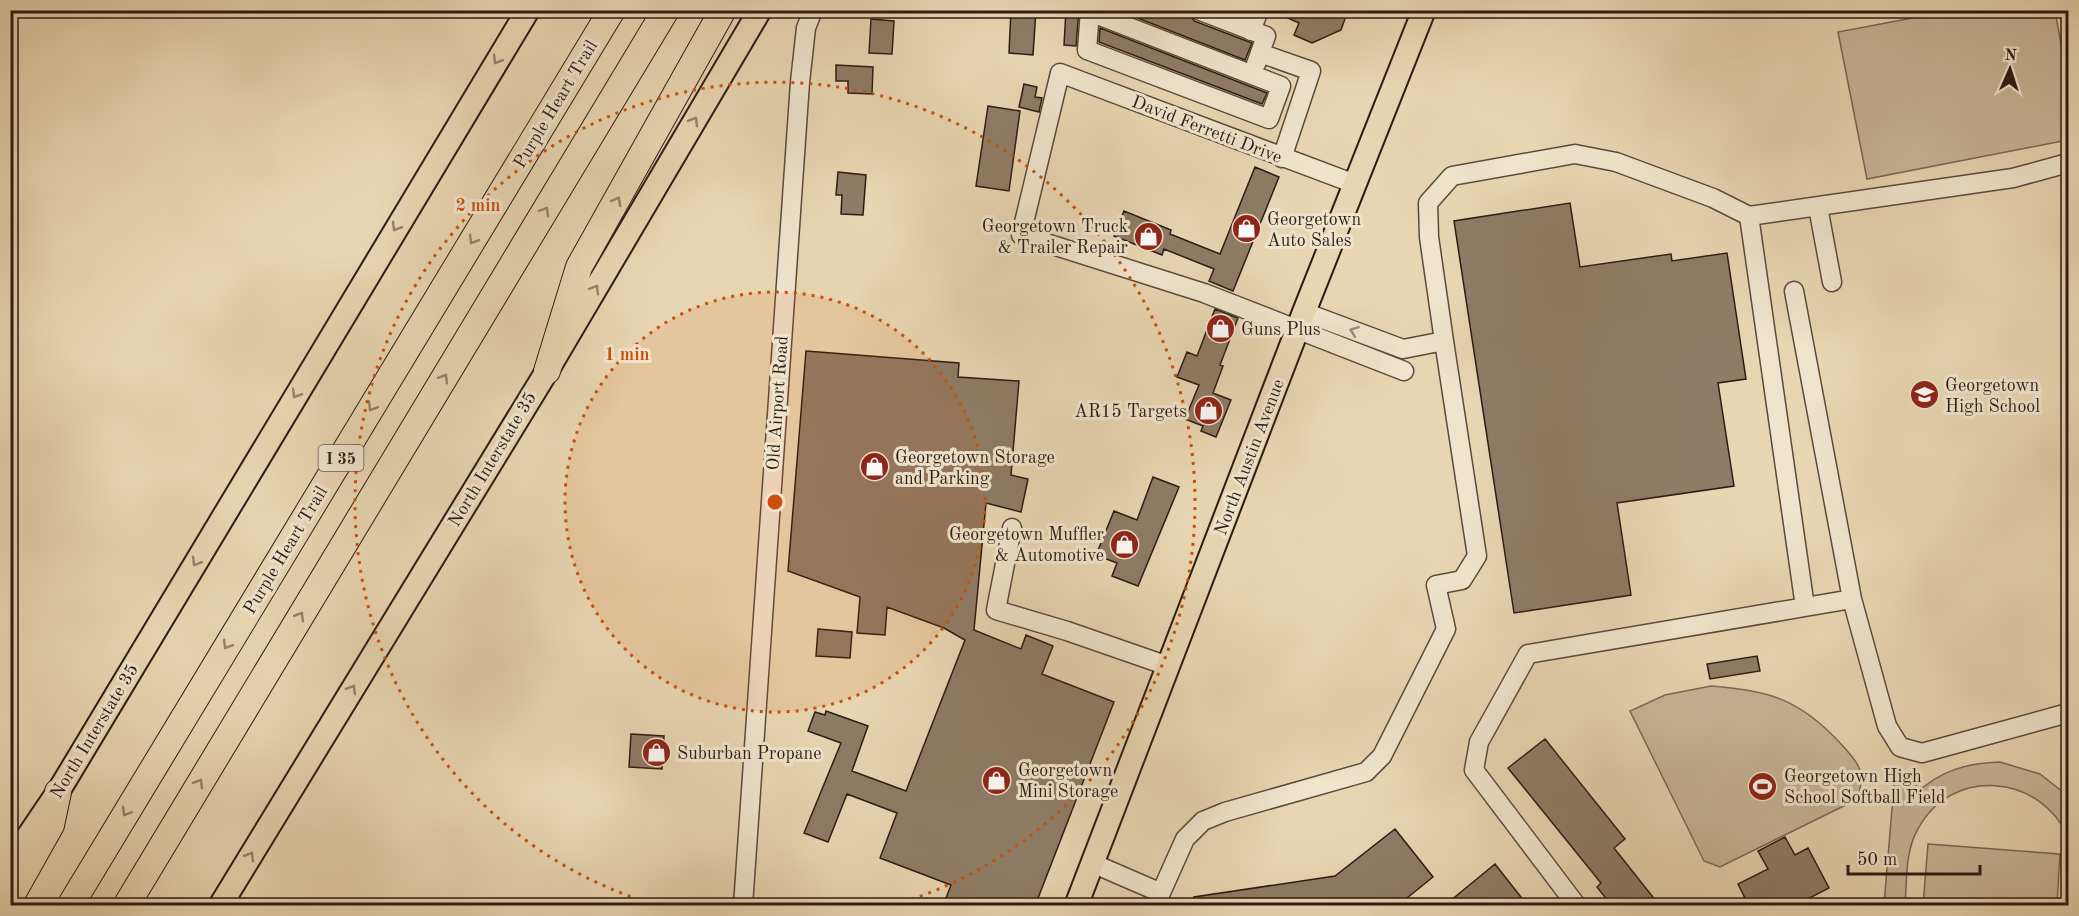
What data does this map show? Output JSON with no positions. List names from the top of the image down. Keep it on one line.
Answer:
{"streets":{"highway":["Purple Heart Trail","I 35"],"main road":["North Austin Avenue","North Interstate 35"],"street":["David Ferretti Drive","Old Airport Road"]},"crossings":[["David Ferretti Drive","North Austin Avenue"]],"places":{"shop":["Georgetown Auto Sales","Georgetown Truck & Trailer Repair","Guns Plus","AR15 Targets","Georgetown Storage and Parking","Georgetown Muffler & Automotive","Suburban Propane","Georgetown Mini Storage"],"school or university":["Georgetown High School"],"sports":["Georgetown High School Softball Field"]},"scale_bar":"50 m","north":"top","rings":["2 min","1 min"]}
